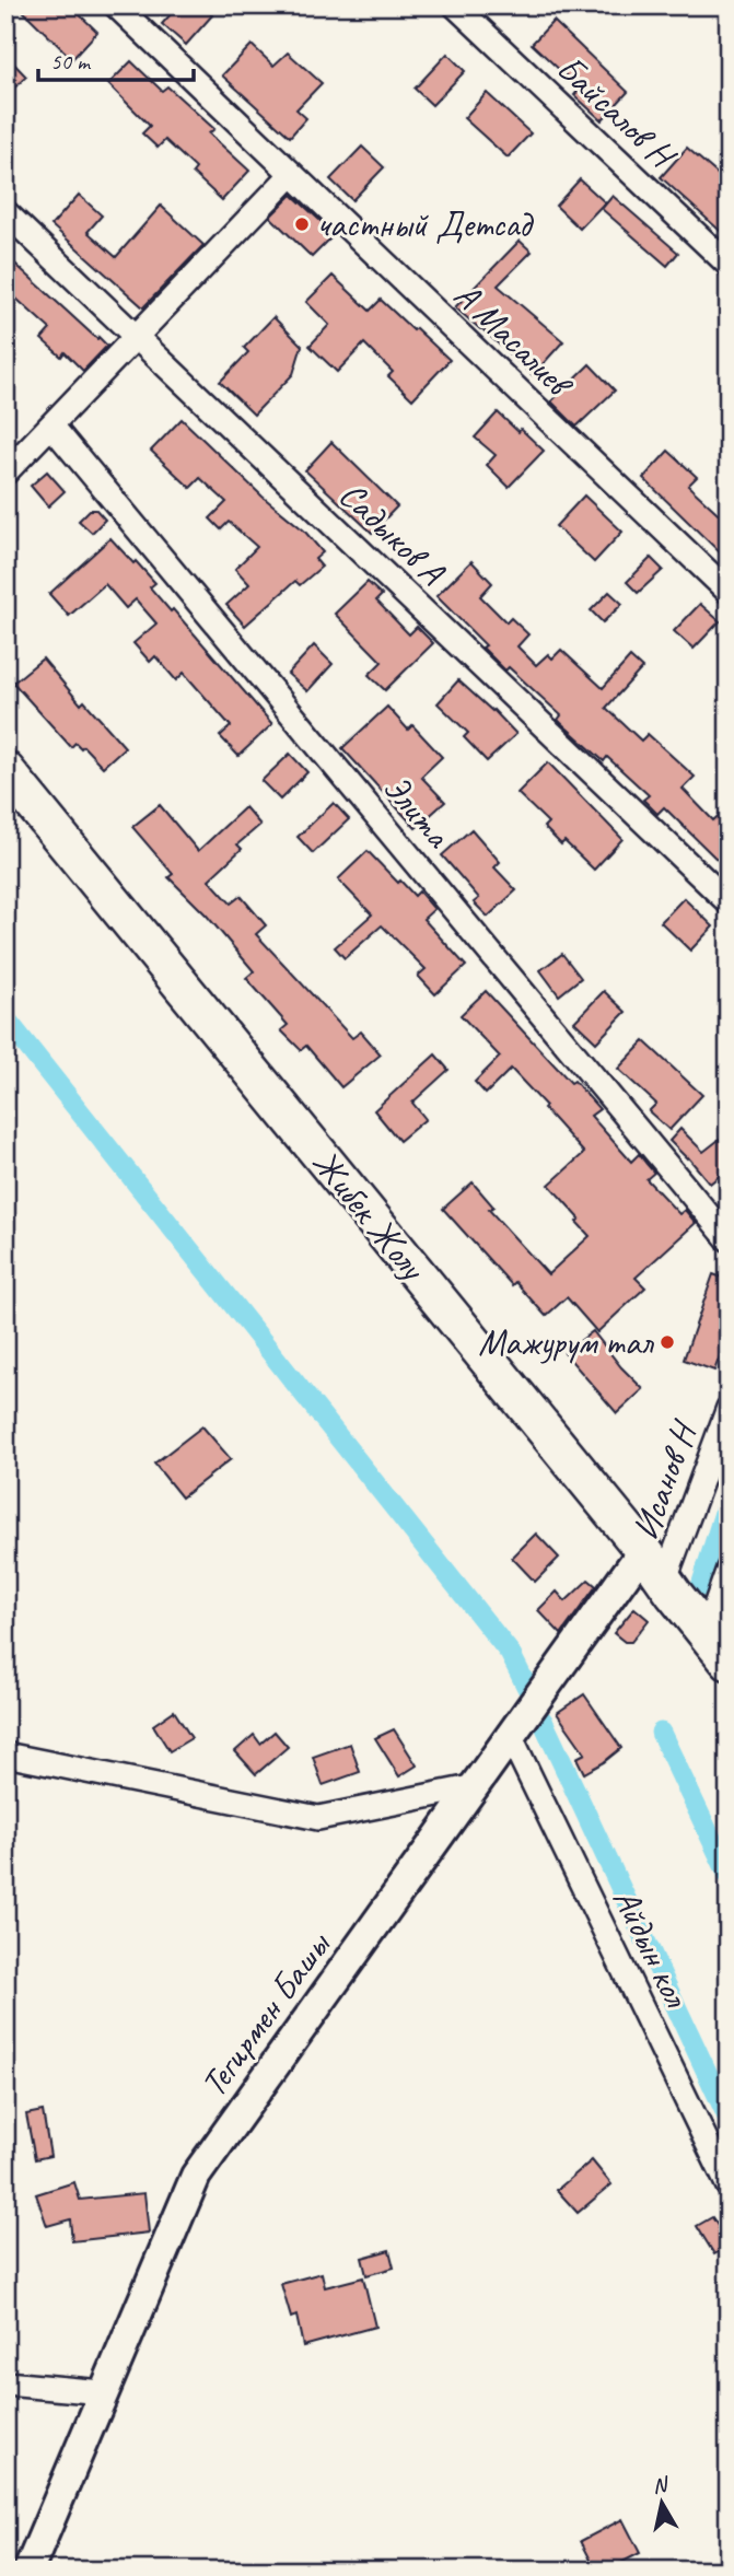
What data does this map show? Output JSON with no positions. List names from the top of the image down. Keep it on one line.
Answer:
{"streets":{"main road":["Жибек Жолу"],"street":["Байсалов Н","А Масалиев","Садыков А","Элита","Исанов Н","Айдын кол","Тегирмен Башы"]},"crossings":[["Жибек Жолу","Исанов Н"],["Жибек Жолу","Тегирмен Башы"],["Айдын кол","Тегирмен Башы"]],"places":["частный Детсад","Мажурум тал"],"scale_bar":"50 m","north":"top"}
